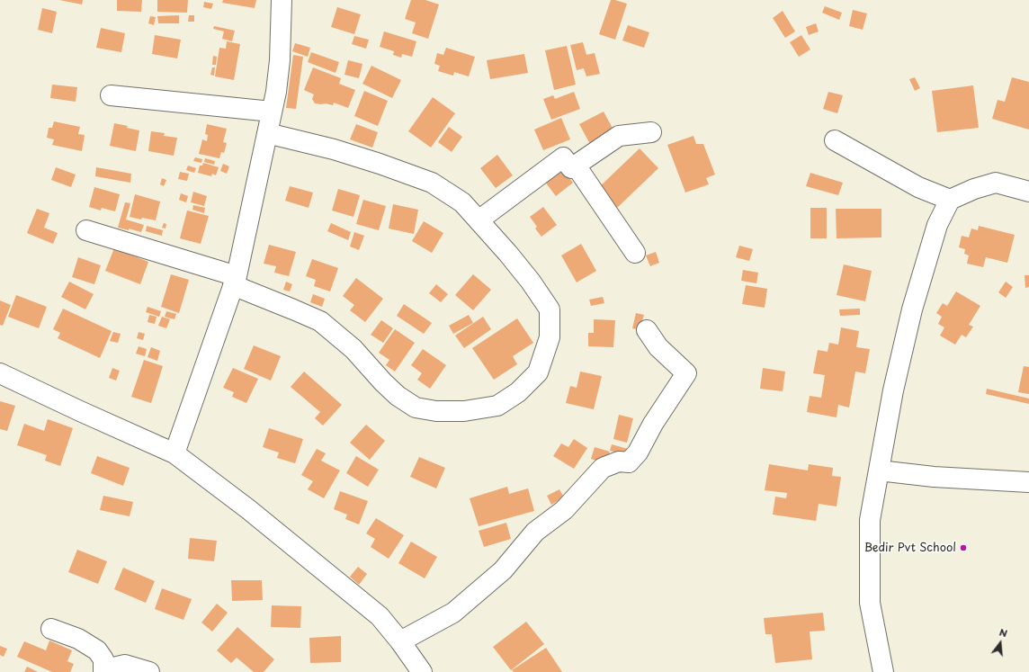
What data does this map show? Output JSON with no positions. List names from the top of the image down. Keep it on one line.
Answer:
{"places":["Bedir Pvt School"],"north":"top"}
